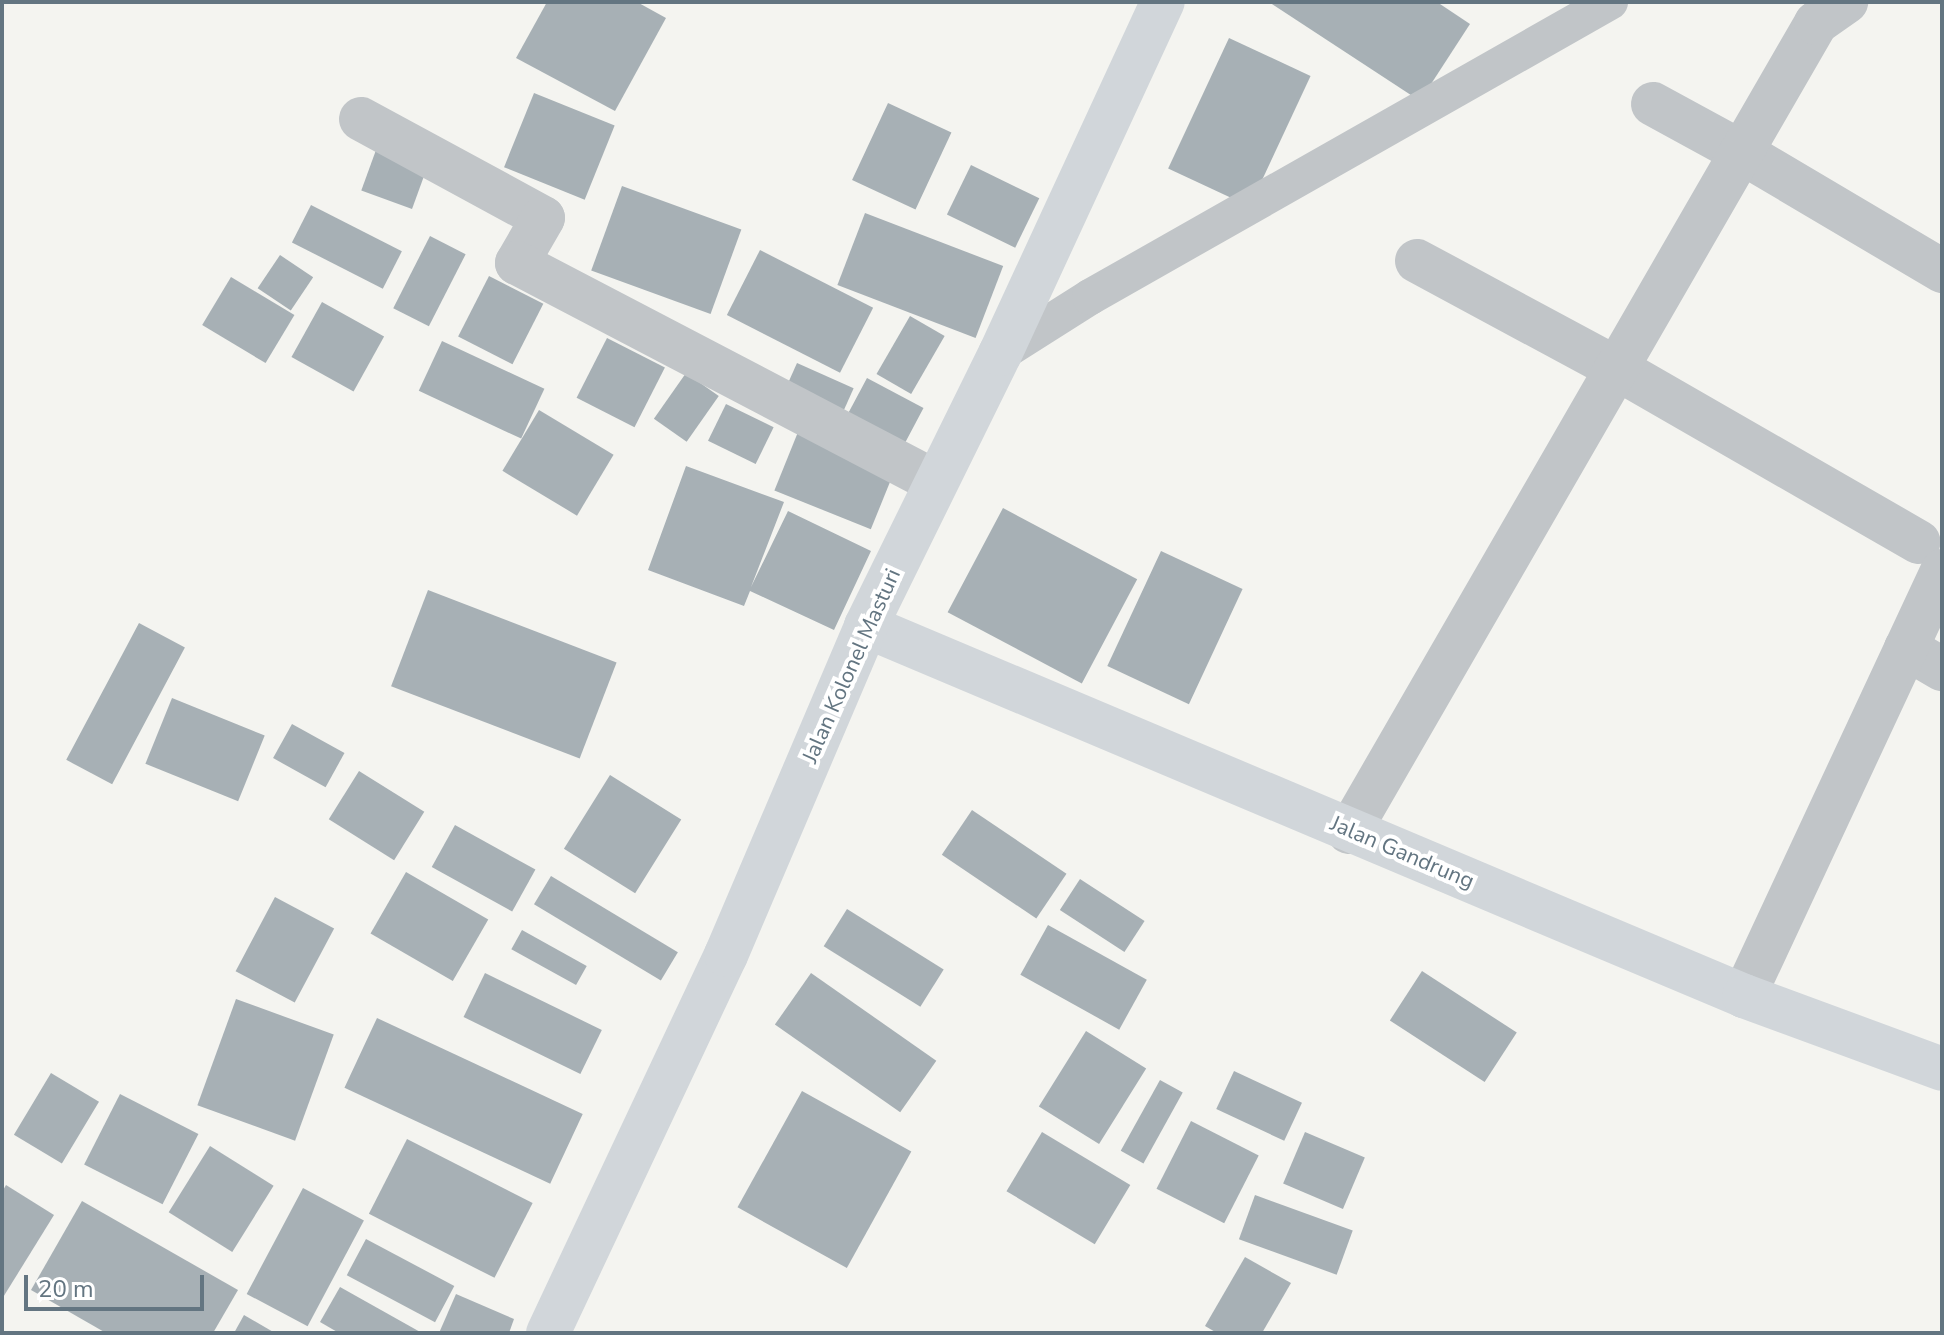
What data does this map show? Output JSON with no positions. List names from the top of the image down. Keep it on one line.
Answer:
{"streets":{"main road":["Jalan Kolonel Masturi","Jalan Gandrung"]},"crossings":[["Jalan Kolonel Masturi","Jalan Gandrung"]],"scale_bar":"20 m"}
